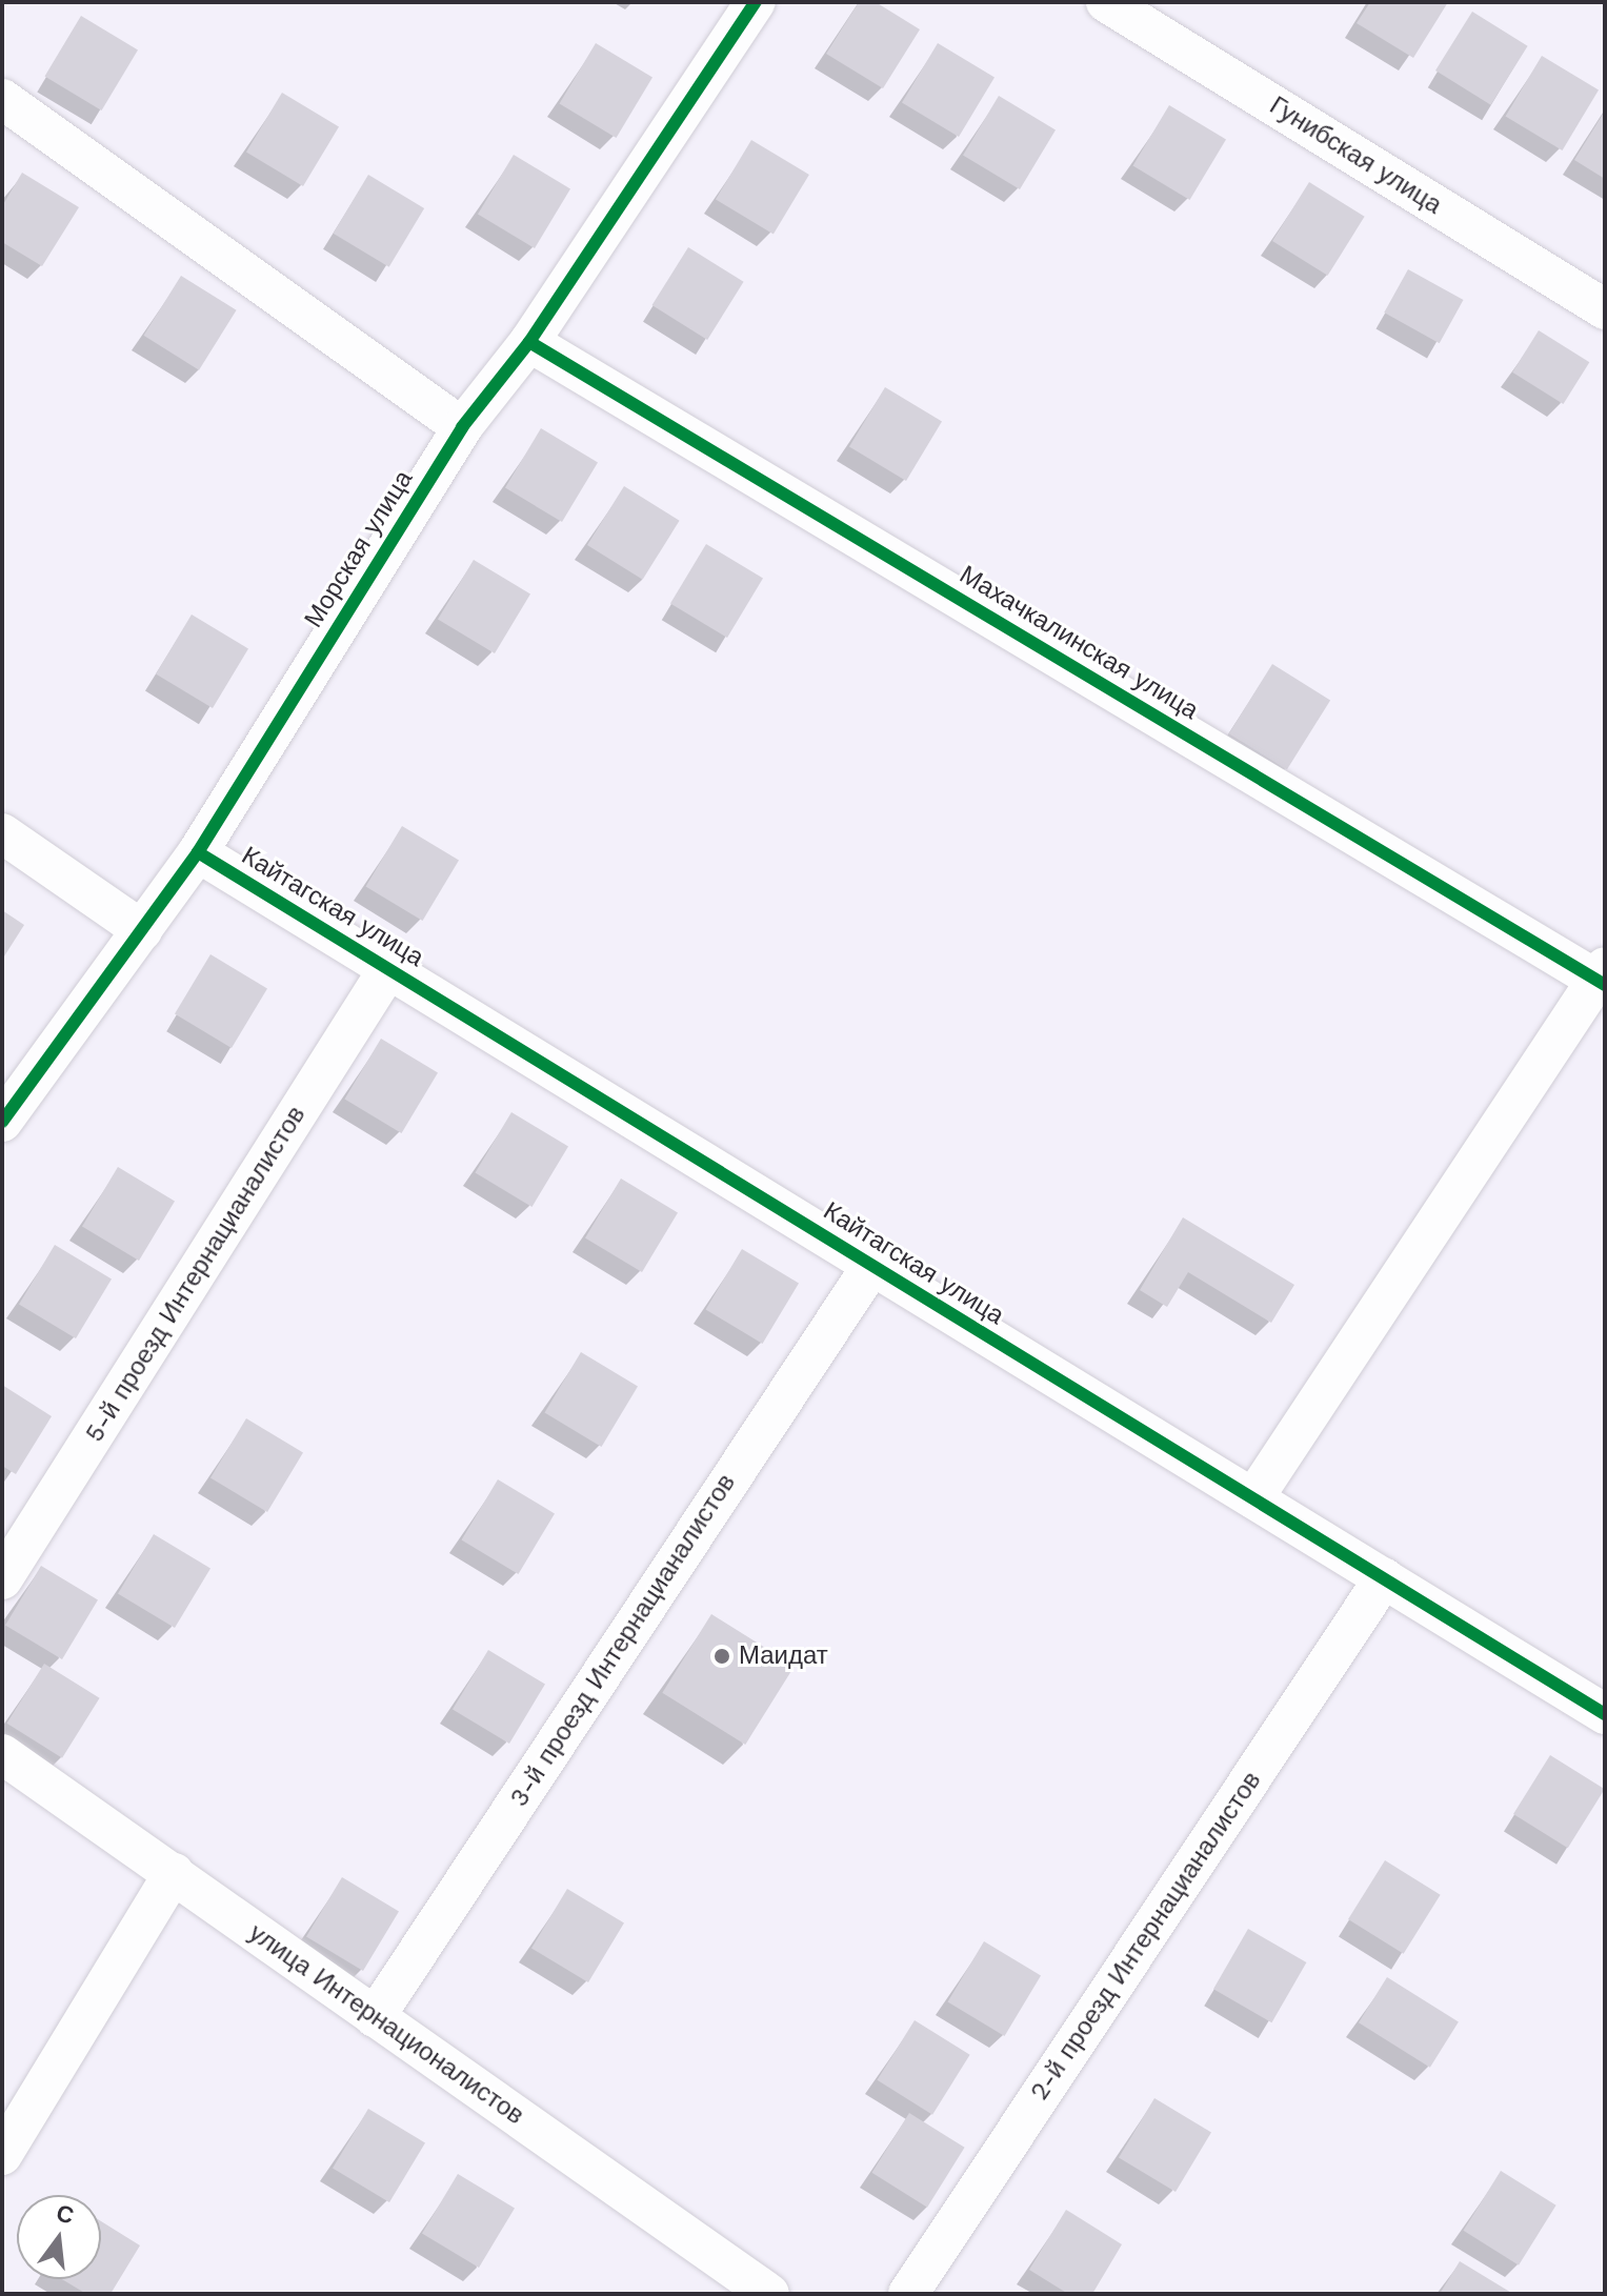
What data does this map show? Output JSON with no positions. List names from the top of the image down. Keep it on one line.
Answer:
{"streets":{"street":["Гунибская улица","Морская улица","Махачкалинская улица","Кайтагская улица","5-й проезд Интернацианалистов","3-й проезд Интернацианалистов","2-й проезд Интернацианалистов","улица Интернационалистов"]},"crossings":[["Морская улица","Махачкалинская улица"],["Морская улица","Кайтагская улица"],["Кайтагская улица","5-й проезд Интернацианалистов"],["Кайтагская улица","3-й проезд Интернацианалистов"],["Кайтагская улица","2-й проезд Интернацианалистов"],["3-й проезд Интернацианалистов","улица Интернационалистов"]],"places":["Маидат"],"north":"top"}
